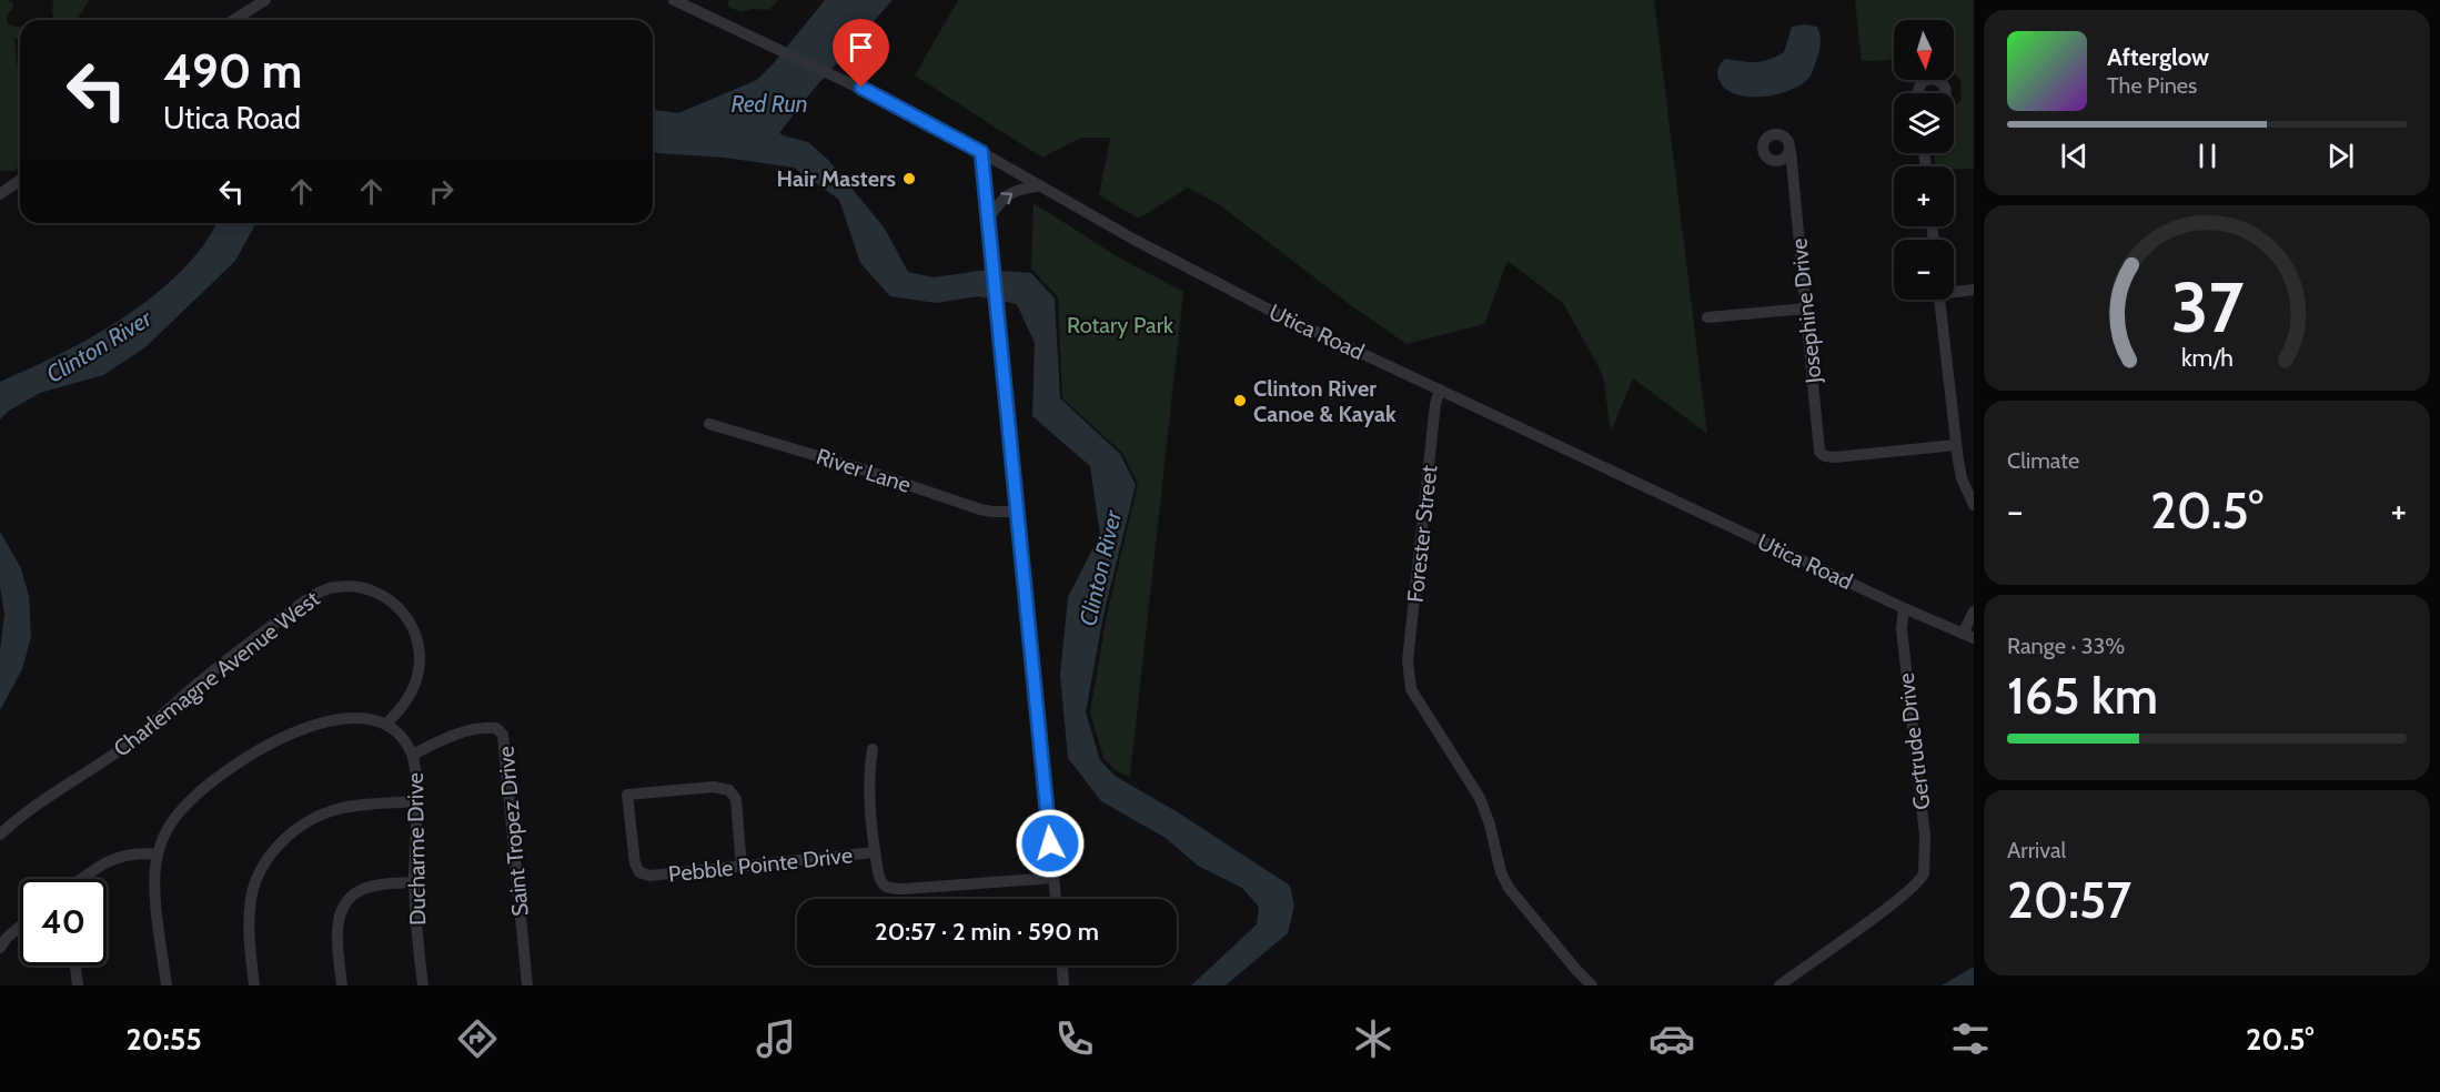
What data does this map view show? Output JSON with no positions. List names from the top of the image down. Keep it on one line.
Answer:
{"streets":{"street":["Josephine Drive","Utica Road","River Lane","Forester Street","Charlemagne Avenue West","Gertrude Drive","Saint Tropez Drive","Ducharme Drive","Pebble Pointe Drive"]},"crossings":[["Utica Road","Forester Street"],["Utica Road","Gertrude Drive"],["Charlemagne Avenue West","Ducharme Drive"],["Saint Tropez Drive","Ducharme Drive"]],"water":["Red Run","Clinton River"],"parks":["Rotary Park"],"places":["Hair Masters","Clinton River Canoe & Kayak"],"north":"bottom","page":{"map_buttons":["+","−"],"turn":["490 m","Utica Road"],"song":["Afterglow","The Pines"],"tile":["Climate",["Range · 33%","165 km"],["Arrival","20:57"]],"heat":["−","20.5°","+"],"limit":"40","trip":"20:57 · 2 min · 590 m","tabs":["20:55","20.5°"],"gauge":["37","km/h"]}}
